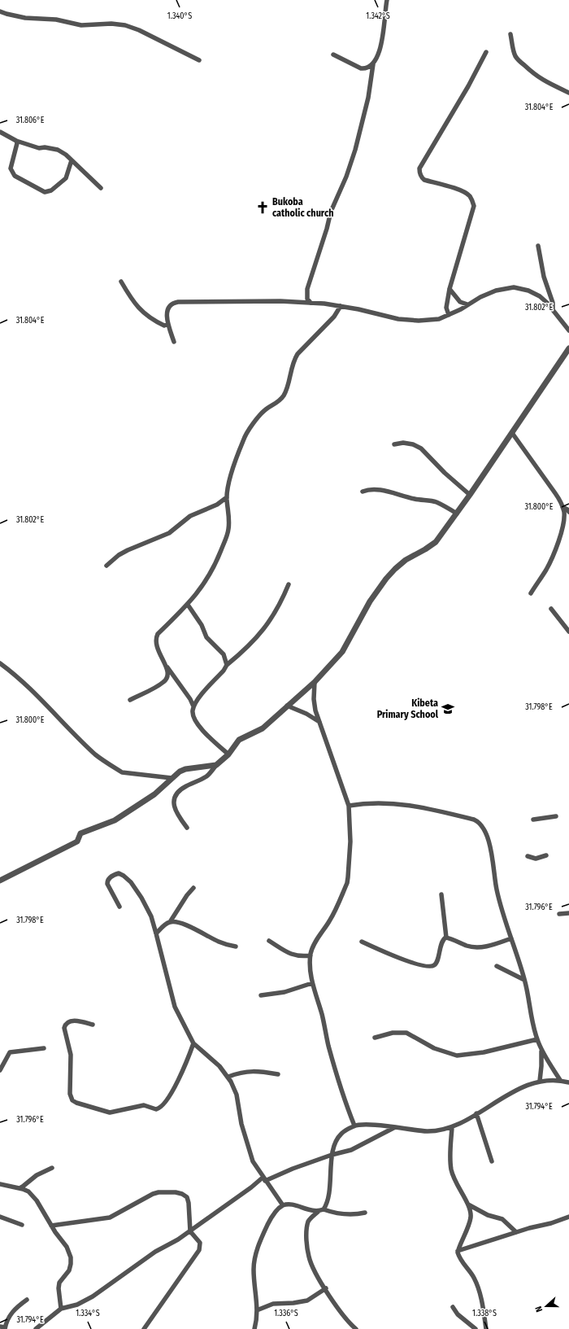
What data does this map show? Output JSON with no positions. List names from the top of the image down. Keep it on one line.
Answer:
{"places":{"church":["Bukoba catholic church"],"school or university":["Kibeta Primary School"]},"north":"left","coordinates":["1.340°S","1.342°S","31.804°E","31.806°E","31.802°E","31.800°E","31.798°E","31.796°E","31.794°E","1.334°S","1.336°S","1.338°S"]}
